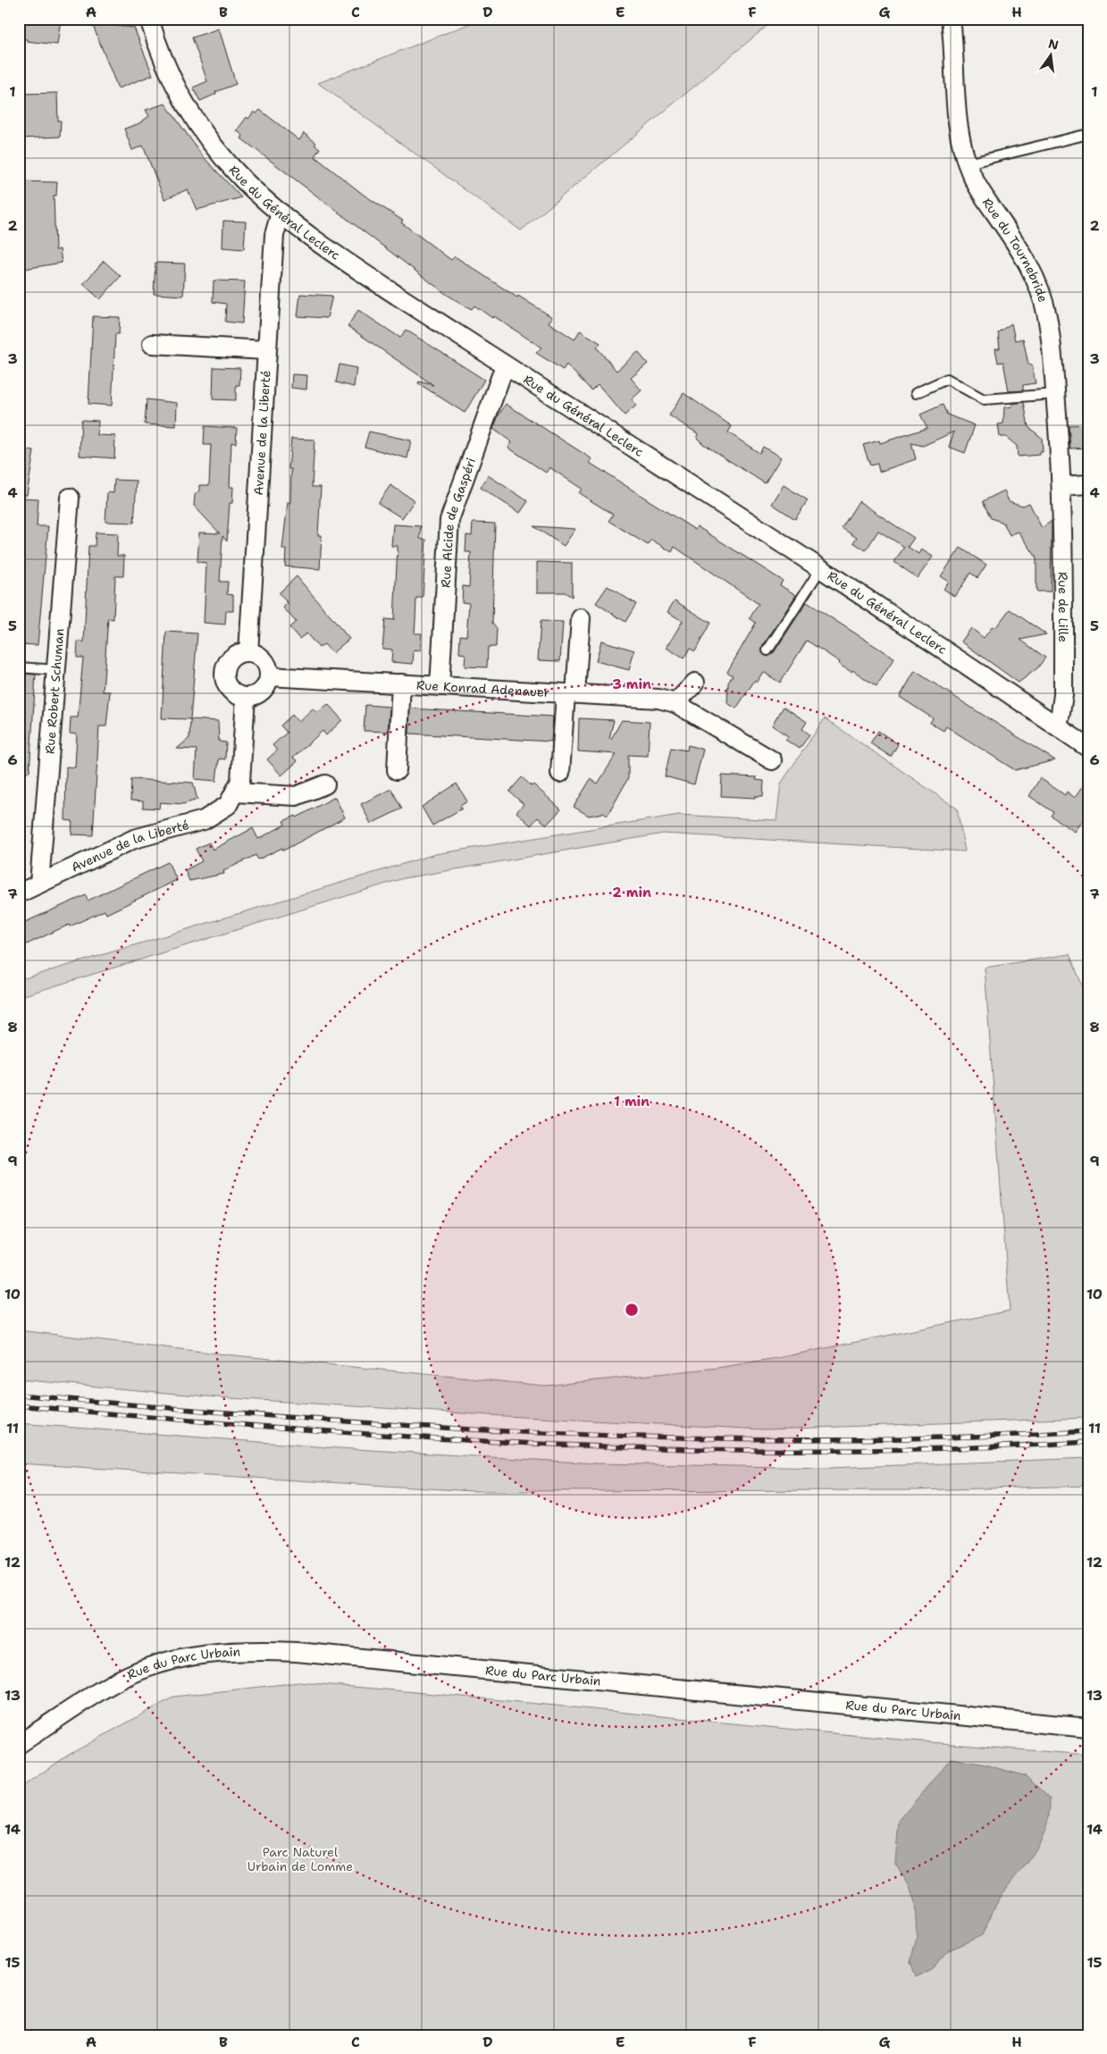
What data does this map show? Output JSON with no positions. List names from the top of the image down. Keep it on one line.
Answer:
{"streets":{"street":["Rue du Général Leclerc","Rue du Tournebride","Avenue de la Liberté","Rue Alcide de Gaspéri","Rue de Lille","Rue Konrad Adenauer","Rue Robert Schuman","Rue du Parc Urbain"]},"crossings":[["Rue du Général Leclerc","Avenue de la Liberté"],["Rue du Général Leclerc","Rue Alcide de Gaspéri"],["Rue du Général Leclerc","Rue de Lille"],["Rue du Tournebride","Rue de Lille"],["Avenue de la Liberté","Rue Konrad Adenauer"],["Avenue de la Liberté","Rue Robert Schuman"],["Rue Alcide de Gaspéri","Rue Konrad Adenauer"]],"parks":["Parc Naturel Urbain de Lomme"],"north":"top","grid":{"columns":["A","B","C","D","E","F","G","H"],"rows":["1","2","3","4","5","6","7","8","9","10","11","12","13","14","15"]},"rings":["3 min","2 min","1 min"]}
